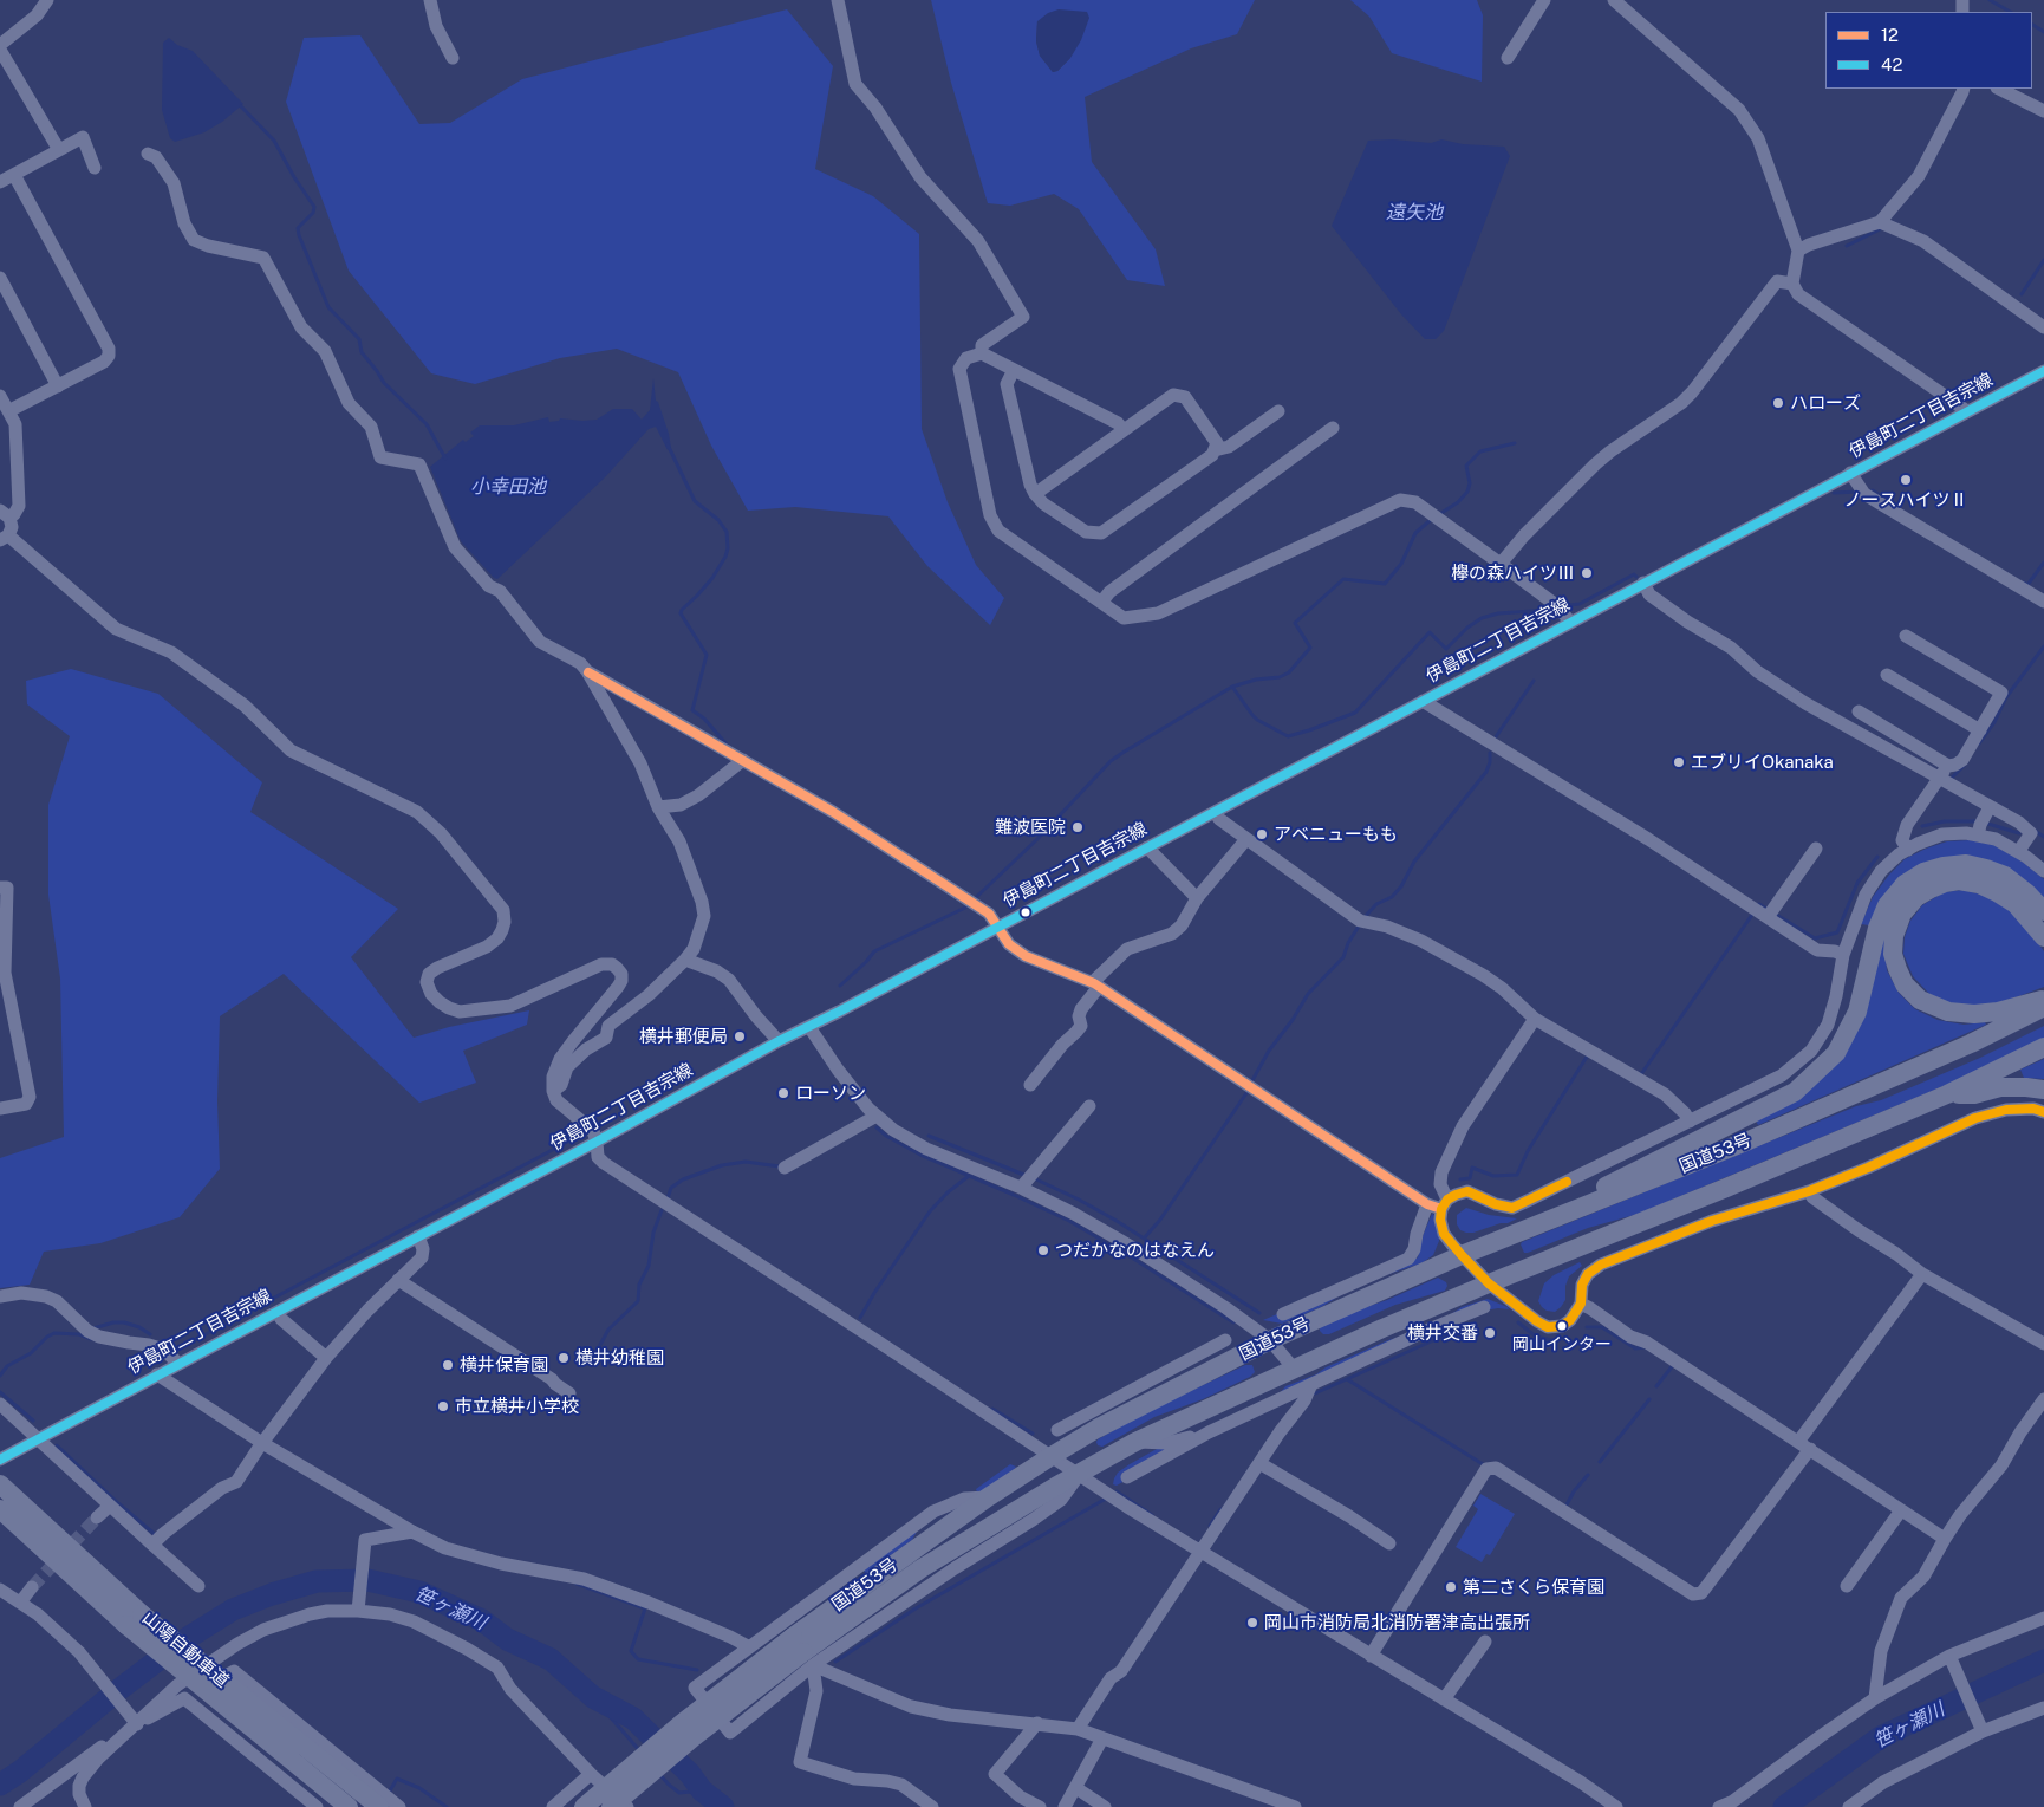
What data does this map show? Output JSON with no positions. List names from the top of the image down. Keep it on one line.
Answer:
{"streets":{"highway":["国道53号","山陽自動車道"],"street":["伊島町二丁目吉宗線"]},"water":["遠矢池","小幸田池","笹ヶ瀬川"],"places":["ハローズ","ノースハイツⅡ","欅の森ハイツⅢ","エブリイOkanaka","難波医院","アベニューもも","横井郵便局","ローソン","つだかなのはなえん","岡山インター","横井交番","横井幼稚園","横井保育園","市立横井小学校","第二さくら保育園","岡山市消防局北消防署津高出張所"],"lines":["transit line 42","transit line 12"],"legend":["12","42"]}
